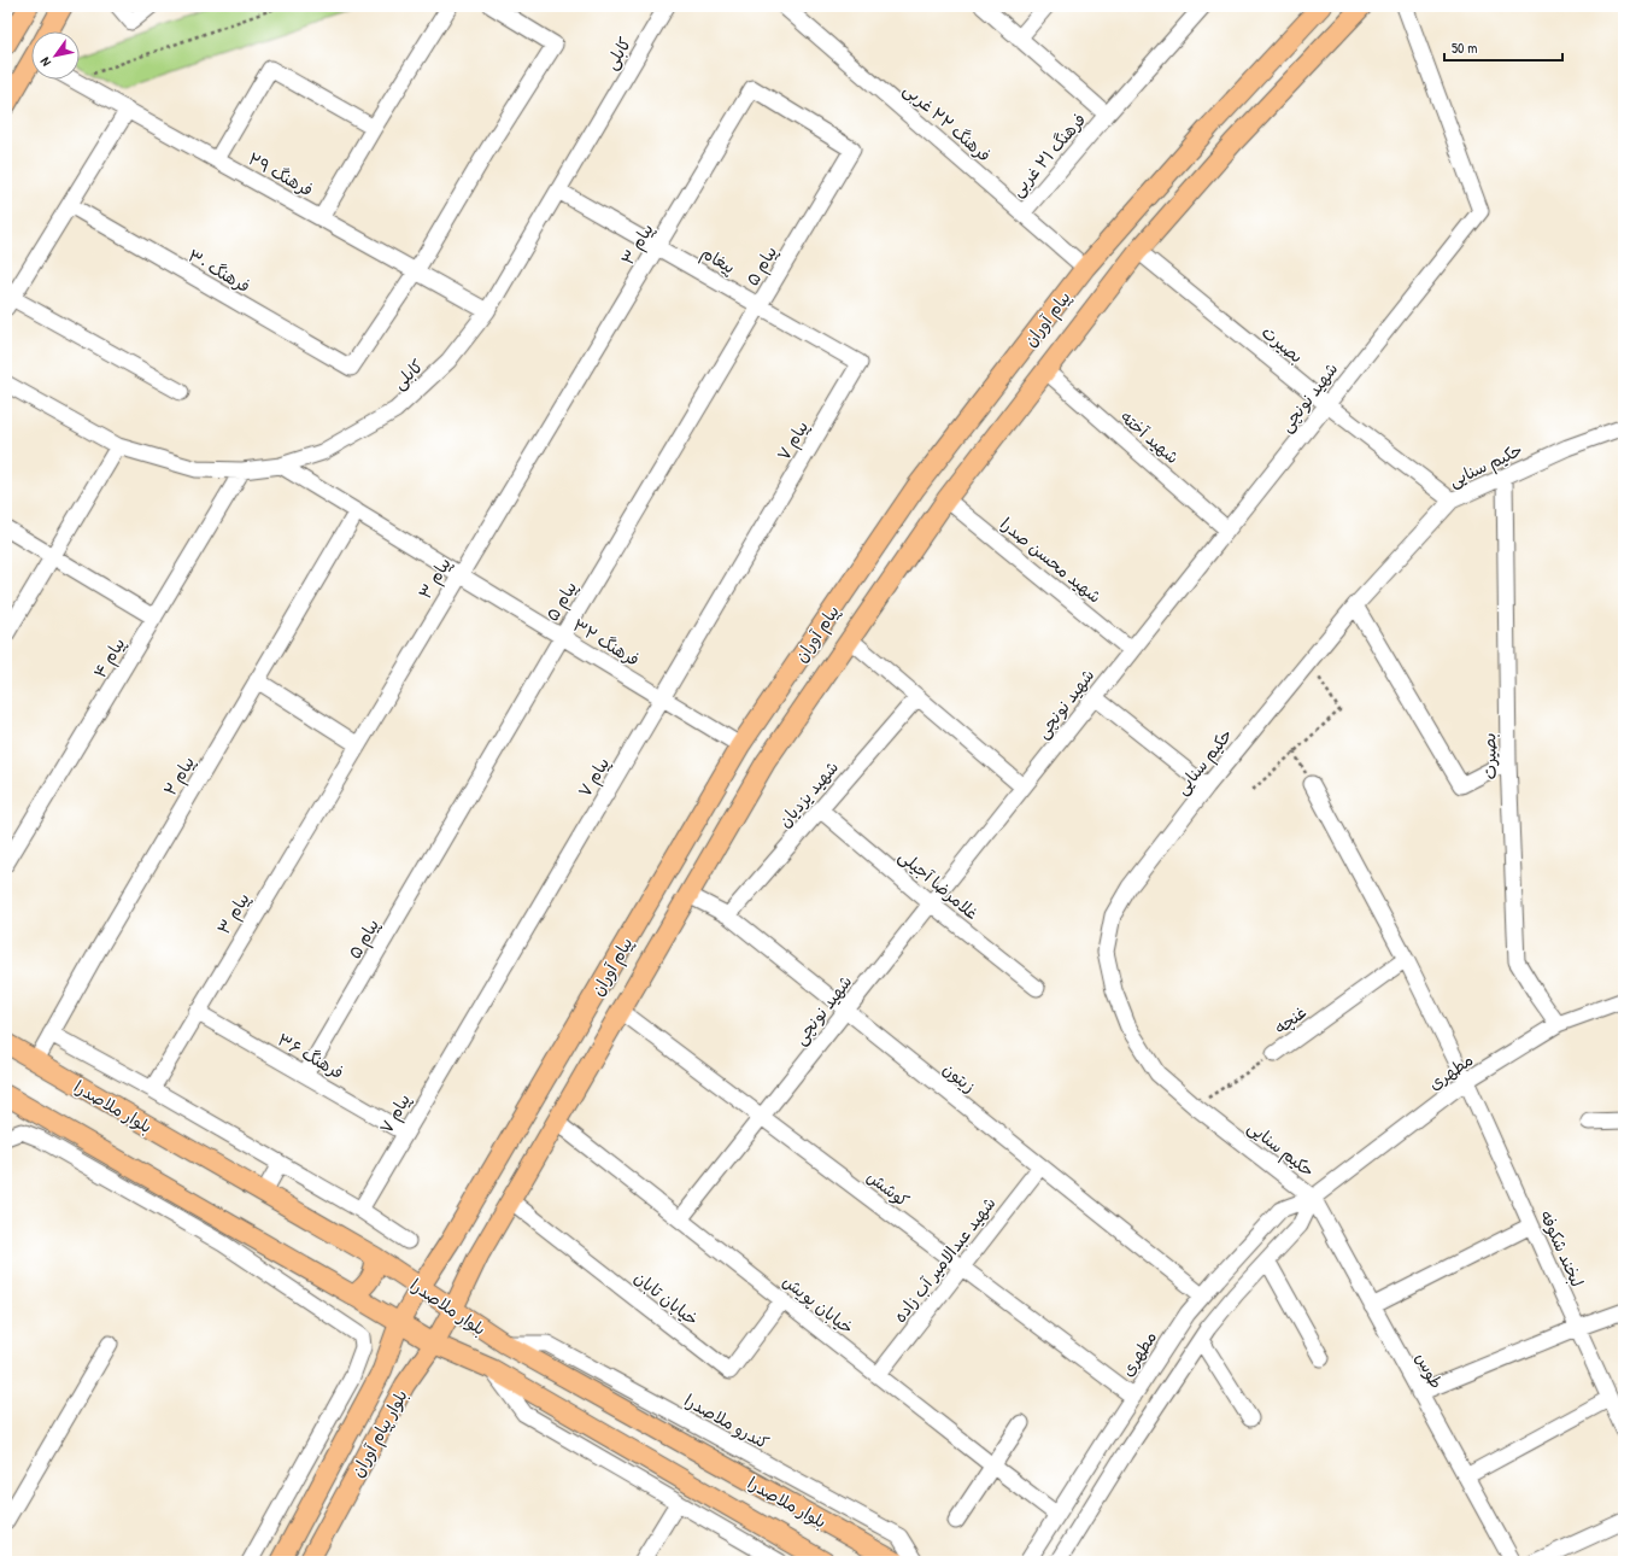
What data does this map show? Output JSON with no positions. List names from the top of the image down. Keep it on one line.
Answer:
{"streets":{"main road":["پیام آوران","بلوار ملاصدرا","بلوار پیام آوران"],"street":["کابلی","فرهنگ ۲۲ غربی","فرهنگ ۲۱ غربی","فرهنگ ۲۹","پیام ۳","پیغام","پیام ۵","فرهنگ ۳۰","بصیرت","شهید نونچی","شهید آخته","پیام ۷","حکیم سنایی","شهید محسن صدرا","فرهنگ ۳۲","پیام ۴","پیام ۲","شهید یزدیان","غلامرضا آجیلی","غنچه","فرهنگ ۳۶","مطهری","زیتون","کوشش","لبخند شکوفه","شهید عبدالامیر آب زاده","خیابان تابان","خیابان پویش","طوس","کندرو ملاصدرا"]},"crossings":[["کابلی","فرهنگ ۲۹"],["کابلی","پیغام"],["کابلی","فرهنگ ۳۲"],["کابلی","پیام ۴"],["فرهنگ ۲۲ غربی","فرهنگ ۲۱ غربی"],["فرهنگ ۲۲ غربی","پیام آوران"],["فرهنگ ۲۹","فرهنگ ۳۰"],["پیام ۳","پیغام"],["پیام ۳","پیام ۵"],["پیام ۳","فرهنگ ۳۲"],["پیام ۳","فرهنگ ۳۶"],["پیغام","پیام ۵"],["پیغام","پیام ۷"],["پیام ۵","فرهنگ ۳۲"],["پیام ۵","فرهنگ ۳۶"],["پیام آوران","بصیرت"],["پیام آوران","شهید آخته"],["پیام آوران","شهید محسن صدرا"],["پیام آوران","فرهنگ ۳۲"],["پیام آوران","زیتون"],["پیام آوران","بلوار ملاصدرا"],["پیام آوران","کوشش"],["پیام آوران","خیابان تابان"],["پیام آوران","خیابان پویش"],["پیام آوران","بلوار پیام آوران"],["بصیرت","شهید نونچی"],["بصیرت","حکیم سنایی"],["بصیرت","مطهری"],["شهید نونچی","شهید آخته"],["شهید نونچی","شهید محسن صدرا"],["شهید نونچی","غلامرضا آجیلی"],["شهید نونچی","زیتون"],["شهید نونچی","کوشش"],["شهید نونچی","خیابان پویش"],["پیام ۷","فرهنگ ۳۲"],["پیام ۷","فرهنگ ۳۶"],["حکیم سنایی","غنچه"],["حکیم سنایی","مطهری"],["حکیم سنایی","طوس"],["فرهنگ ۳۲","پیام ۲"],["پیام ۲","بلوار ملاصدرا"],["شهید یزدیان","غلامرضا آجیلی"],["شهید یزدیان","زیتون"],["غنچه","لبخند شکوفه"],["مطهری","زیتون"],["مطهری","کوشش"],["مطهری","لبخند شکوفه"],["مطهری","خیابان پویش"],["مطهری","طوس"],["زیتون","شهید عبدالامیر آب زاده"],["بلوار ملاصدرا","کندرو ملاصدرا"],["بلوار ملاصدرا","بلوار پیام آوران"],["کوشش","شهید عبدالامیر آب زاده"],["شهید عبدالامیر آب زاده","خیابان پویش"],["خیابان تابان","خیابان پویش"]],"scale_bar":"50 m","north":"bottom left"}
